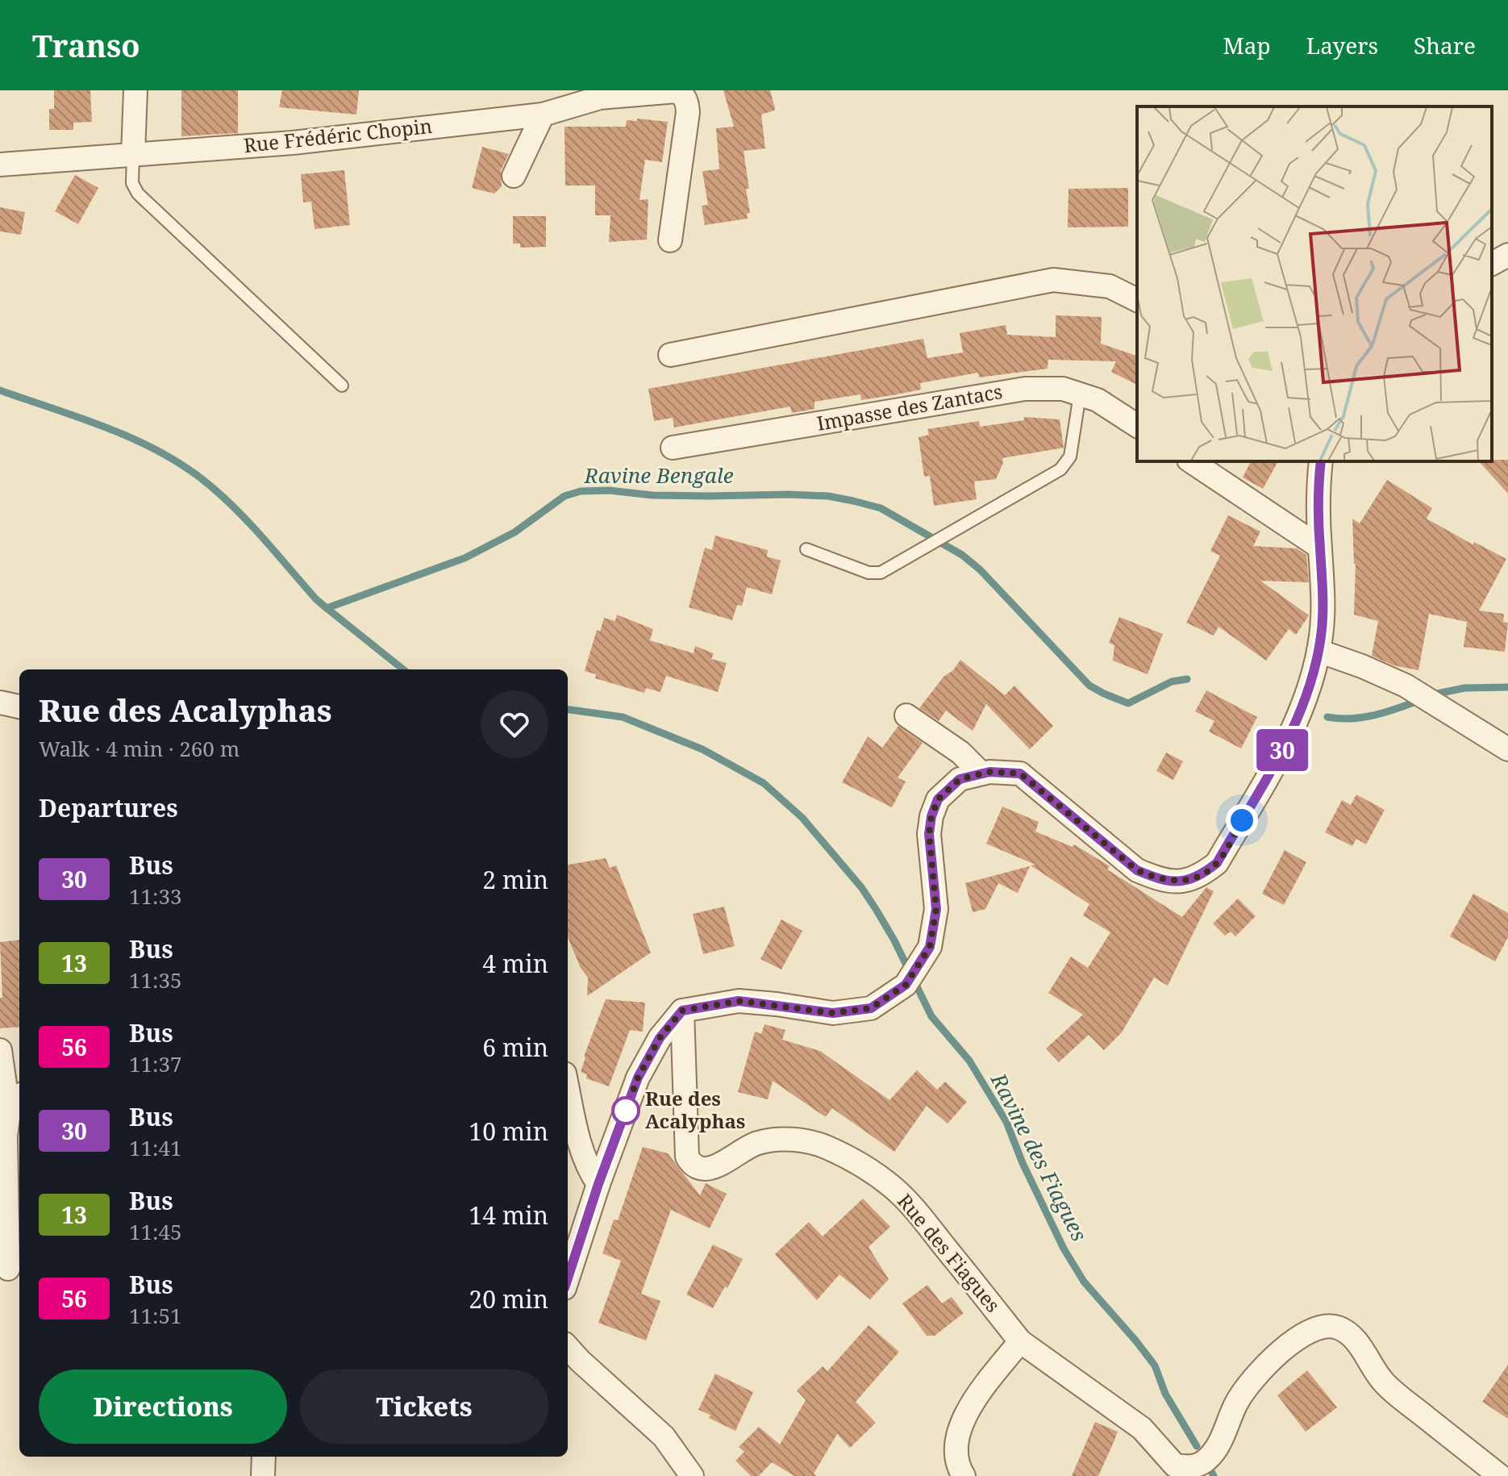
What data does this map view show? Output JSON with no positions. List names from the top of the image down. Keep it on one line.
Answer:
{"streets":{"street":["Rue Frédéric Chopin","Impasse des Zantacs","Rue des Fiagues"]},"water":["Ravine Bengale","Ravine des Fiagues"],"places":["Rue des Acalyphas"],"lines":["bus line 30"],"page":{"header":"Transo","nav":["Map","Layers","Share"],"on_map":"30","heading":[["Rue des Acalyphas","Walk · 4 min · 260 m"],"Departures"],"list":[{"mark":"30","name":"Bus","note":"11:33","value":"2 min"},{"mark":"13","name":"Bus","note":"11:35","value":"4 min"},{"mark":"56","name":"Bus","note":"11:37","value":"6 min"},{"mark":"30","name":"Bus","note":"11:41","value":"10 min"},{"mark":"13","name":"Bus","note":"11:45","value":"14 min"},{"mark":"56","name":"Bus","note":"11:51","value":"20 min"}],"buttons":["Directions","Tickets"]}}
